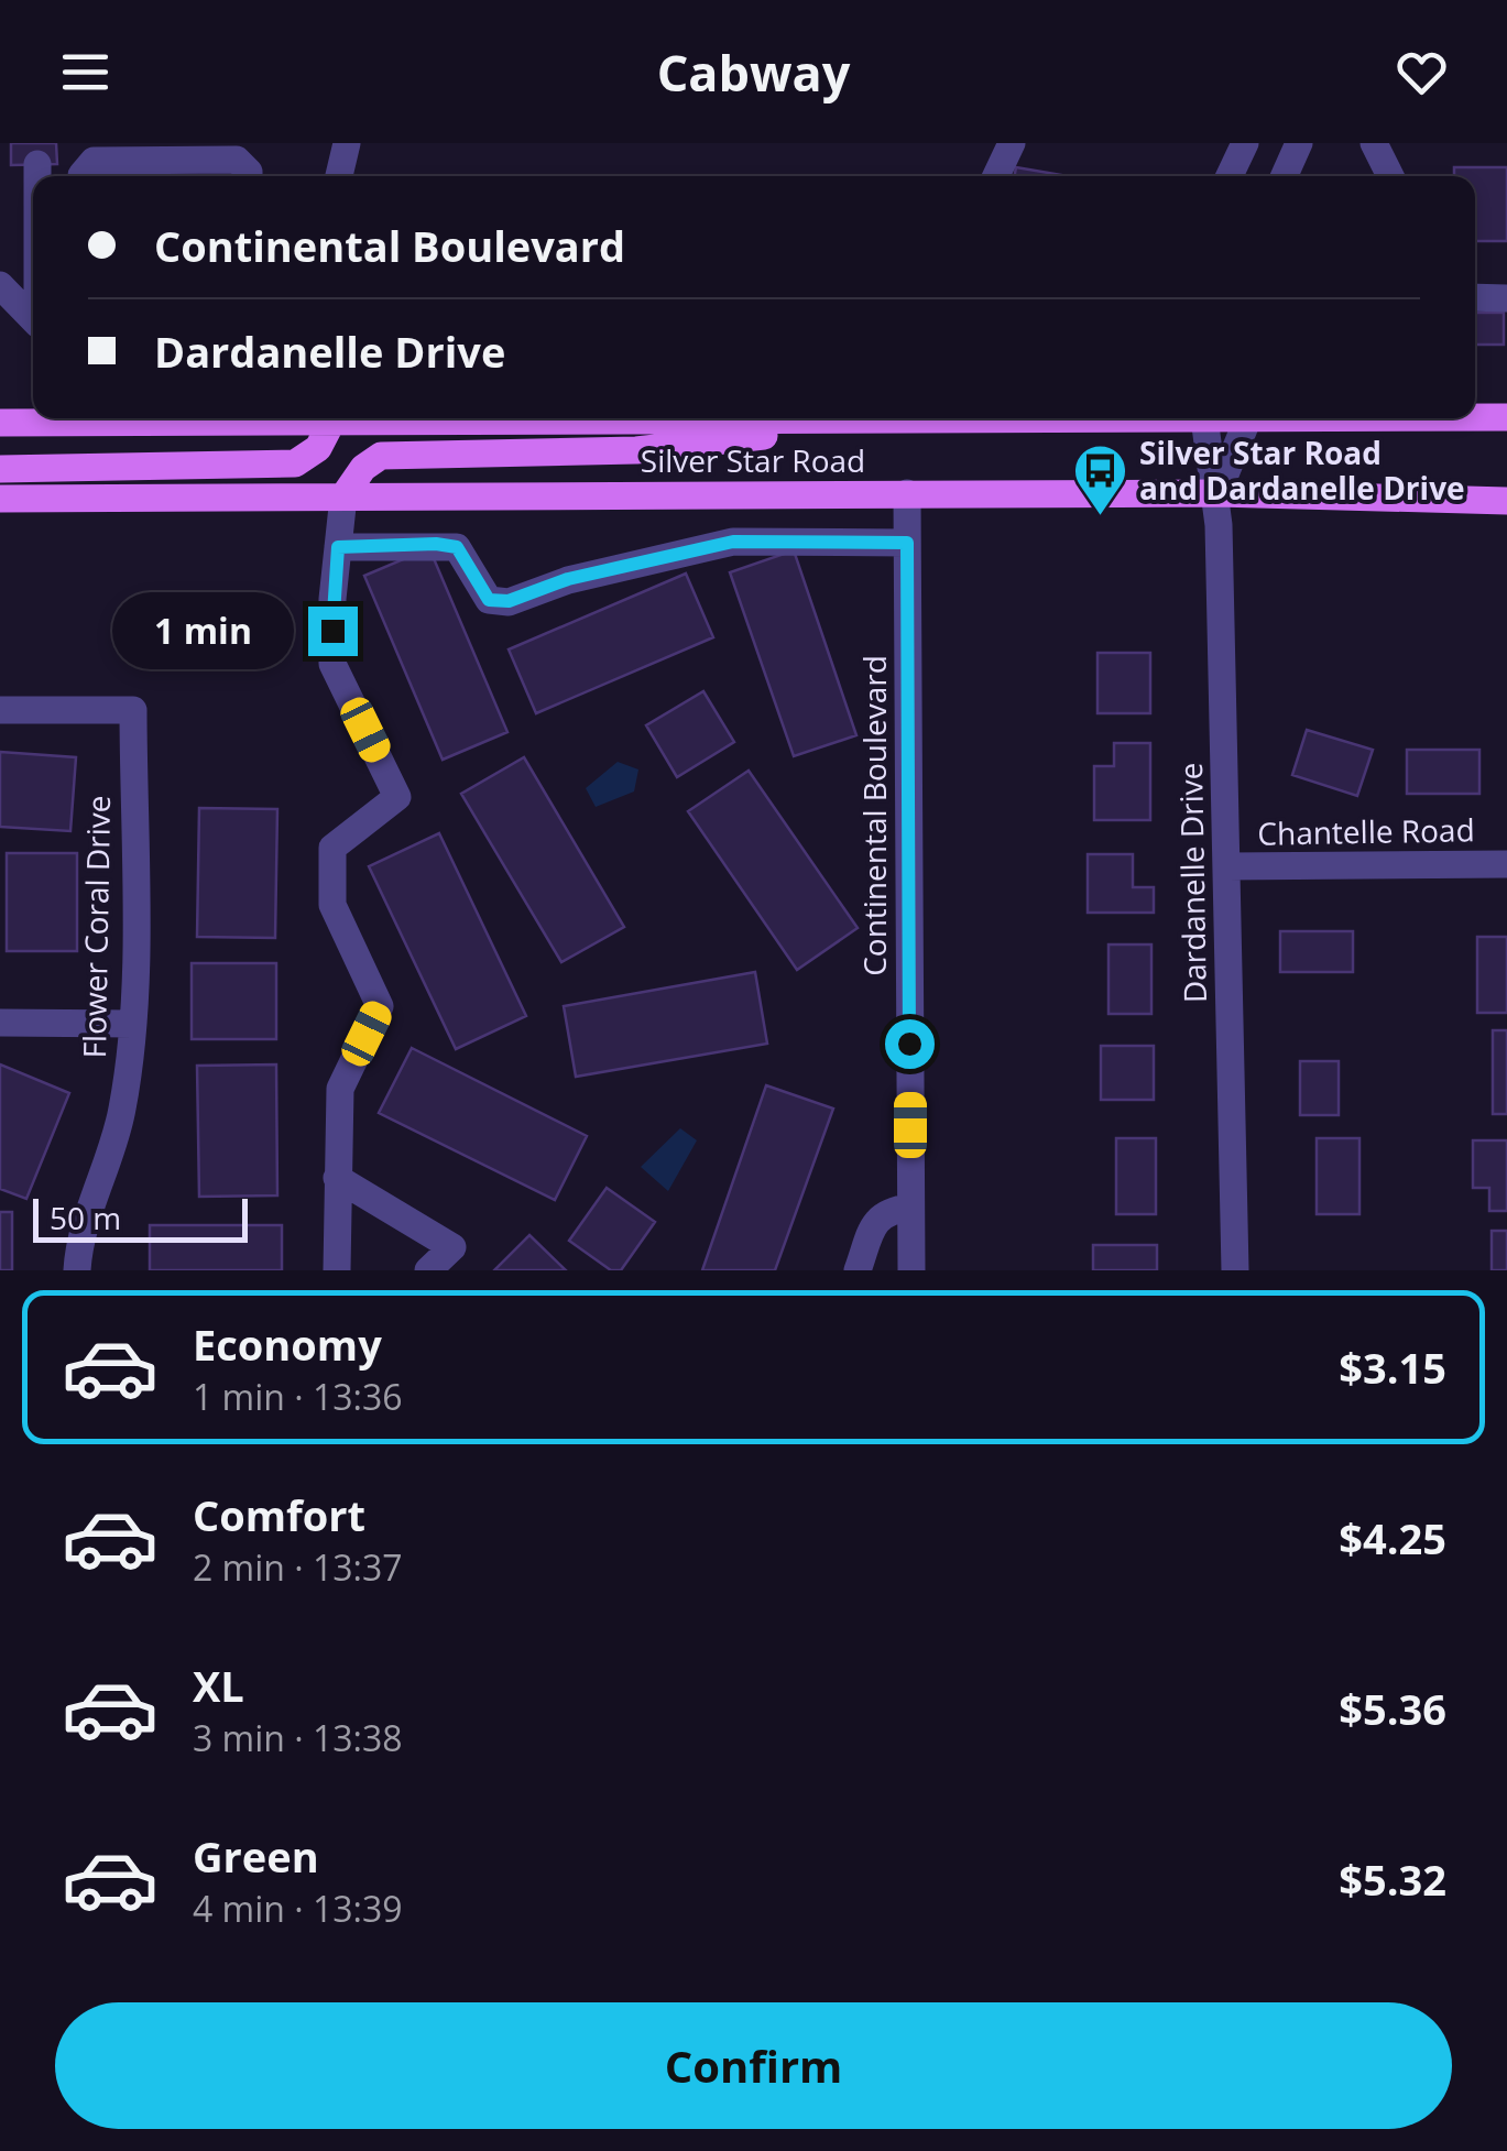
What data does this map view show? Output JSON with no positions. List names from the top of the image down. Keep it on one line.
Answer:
{"streets":{"main road":["Silver Star Road"],"street":["Continental Boulevard","Chantelle Road","Dardanelle Drive","Flower Coral Drive"]},"crossings":[["Silver Star Road","Continental Boulevard"],["Silver Star Road","Dardanelle Drive"],["Chantelle Road","Dardanelle Drive"]],"places":{"bus stop":["Silver Star Road and Dardanelle Drive"]},"scale_bar":"50 m","page":{"header":"Cabway","banner":["Continental Boulevard","Dardanelle Drive"],"bubble":"1 min","scale":"50 m","list":[{"name":"Economy","note":"1 min · 13:36","value":"$3.15"},{"name":"Comfort","note":"2 min · 13:37","value":"$4.25"},{"name":"XL","note":"3 min · 13:38","value":"$5.36"},{"name":"Green","note":"4 min · 13:39","value":"$5.32"}],"buttons":"Confirm"}}
